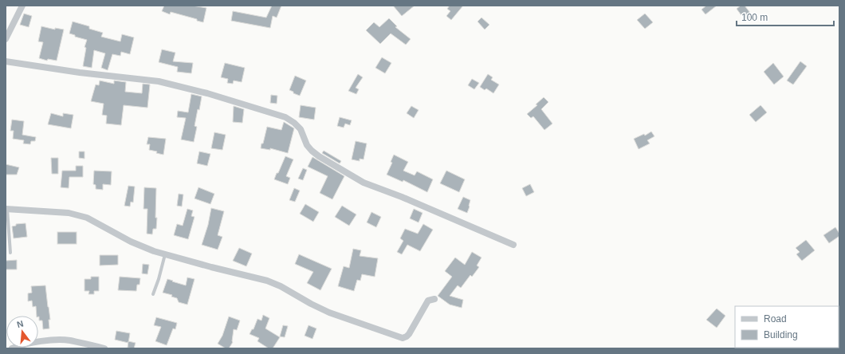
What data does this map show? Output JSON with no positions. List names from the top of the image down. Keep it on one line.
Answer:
{"legend":["Road","Building"],"scale_bar":"100 m","north":"top"}
